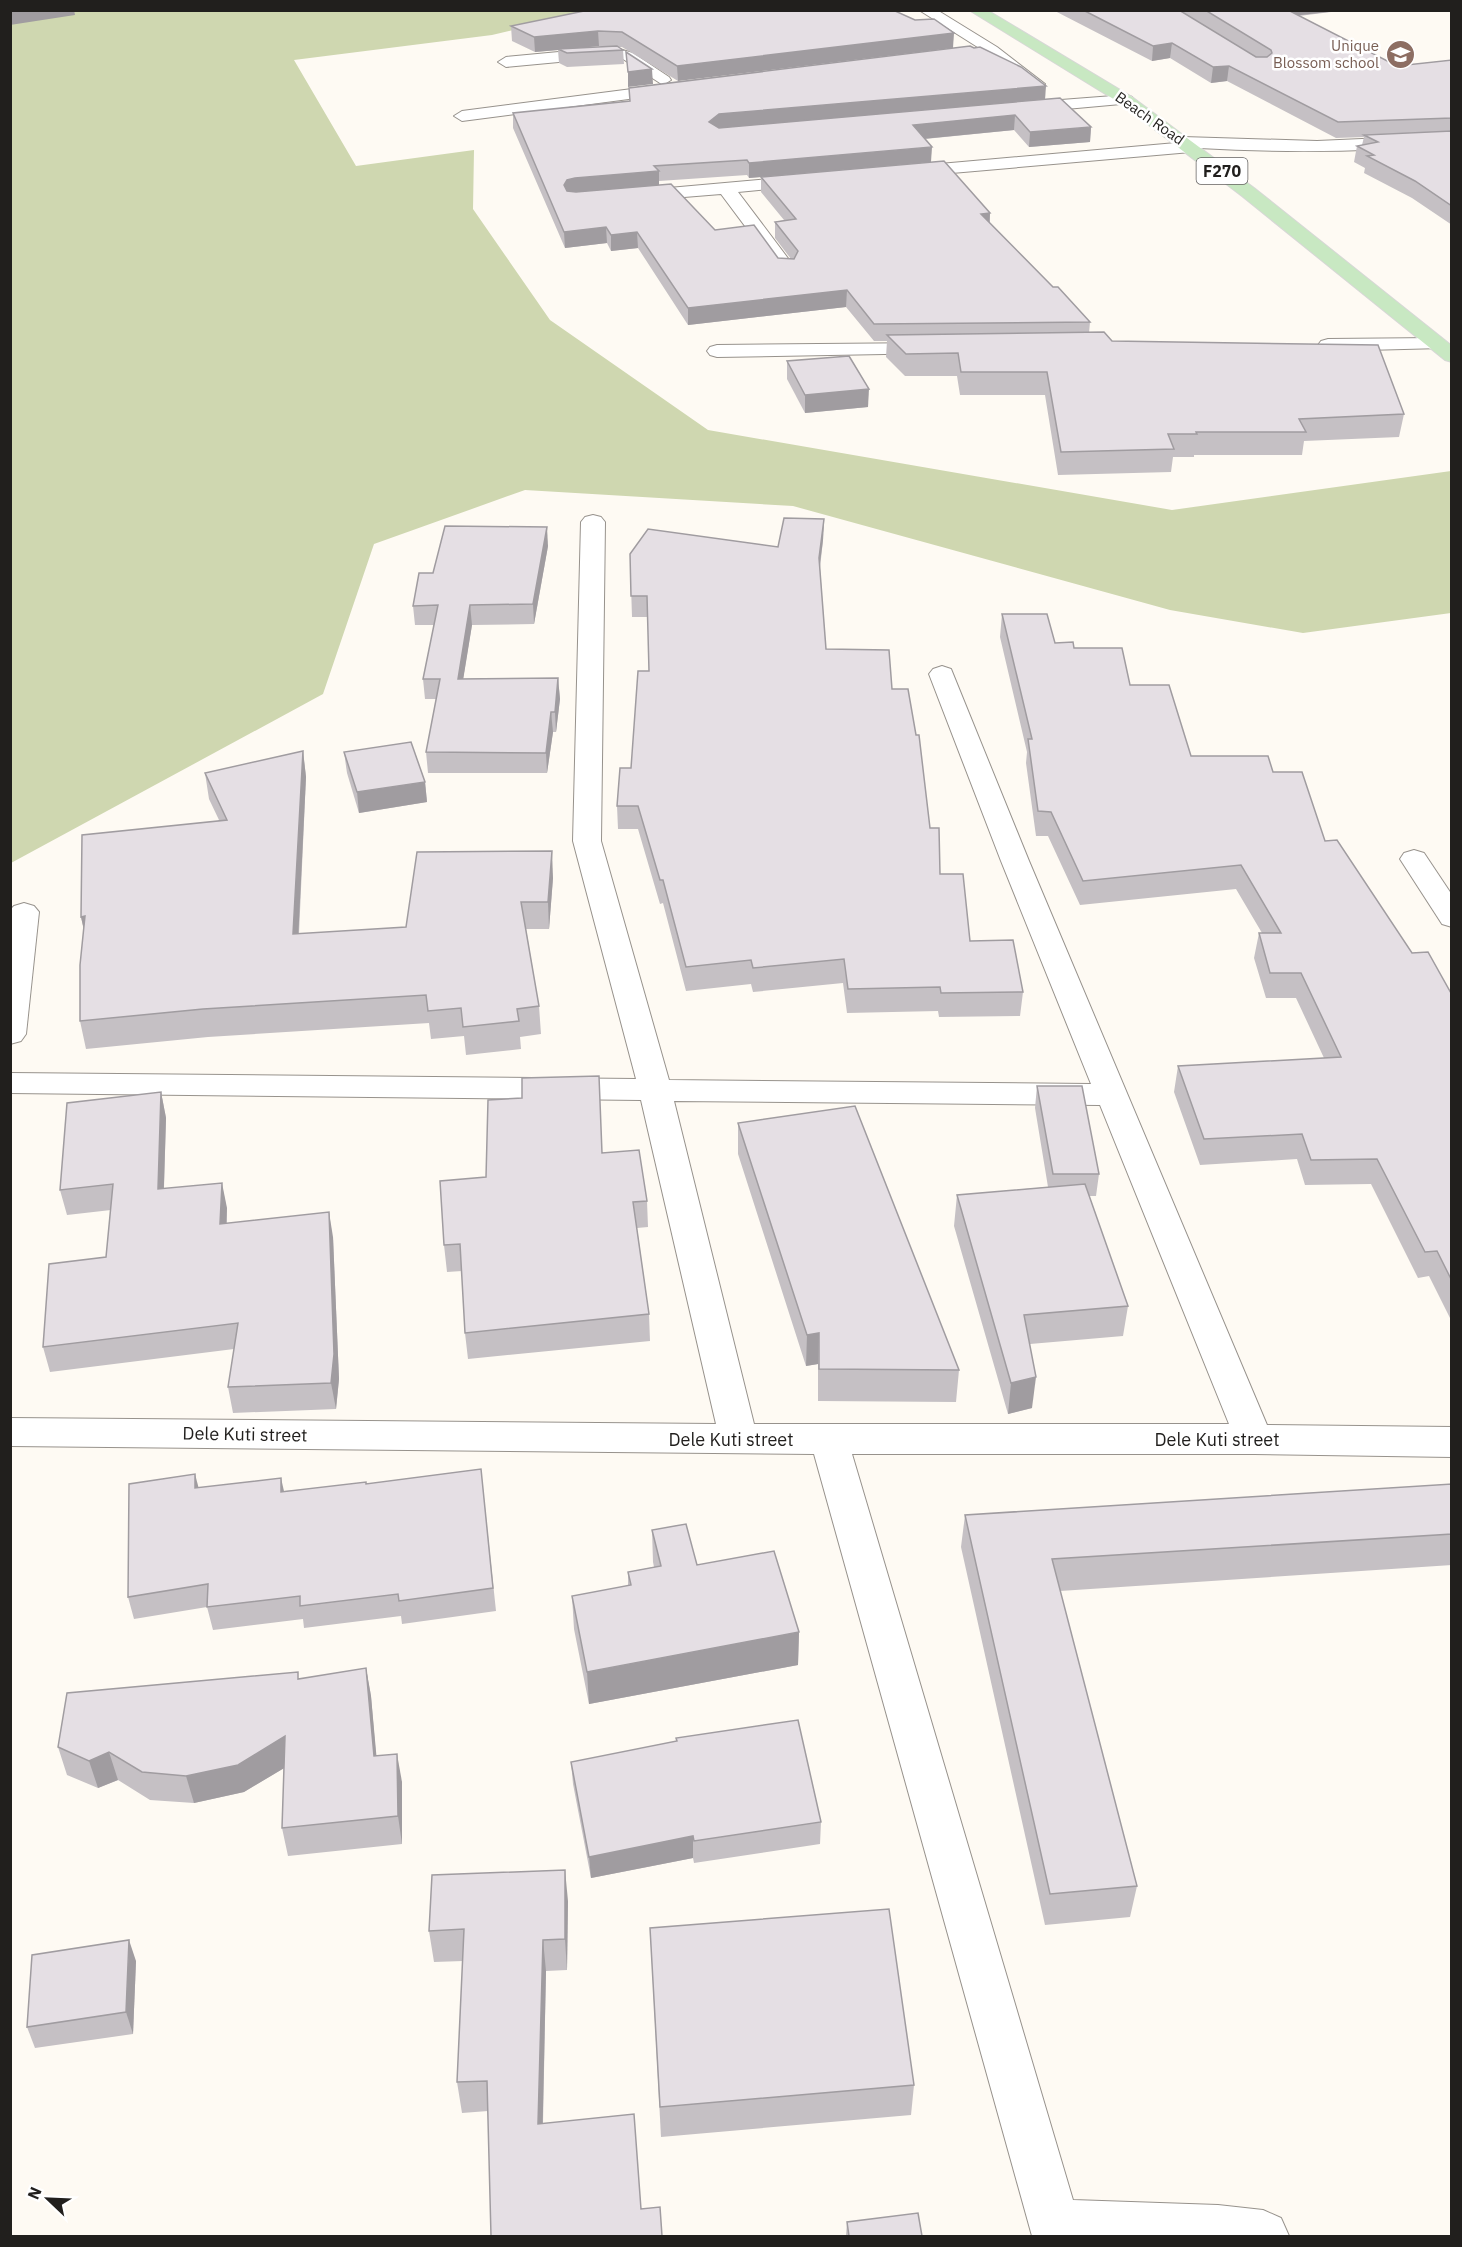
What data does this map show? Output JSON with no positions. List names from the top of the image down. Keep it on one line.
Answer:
{"streets":{"main road":["Beach Road","F270"],"street":["Dele Kuti street"]},"places":{"school or university":["Unique Blossom school"]},"north":"top left"}
